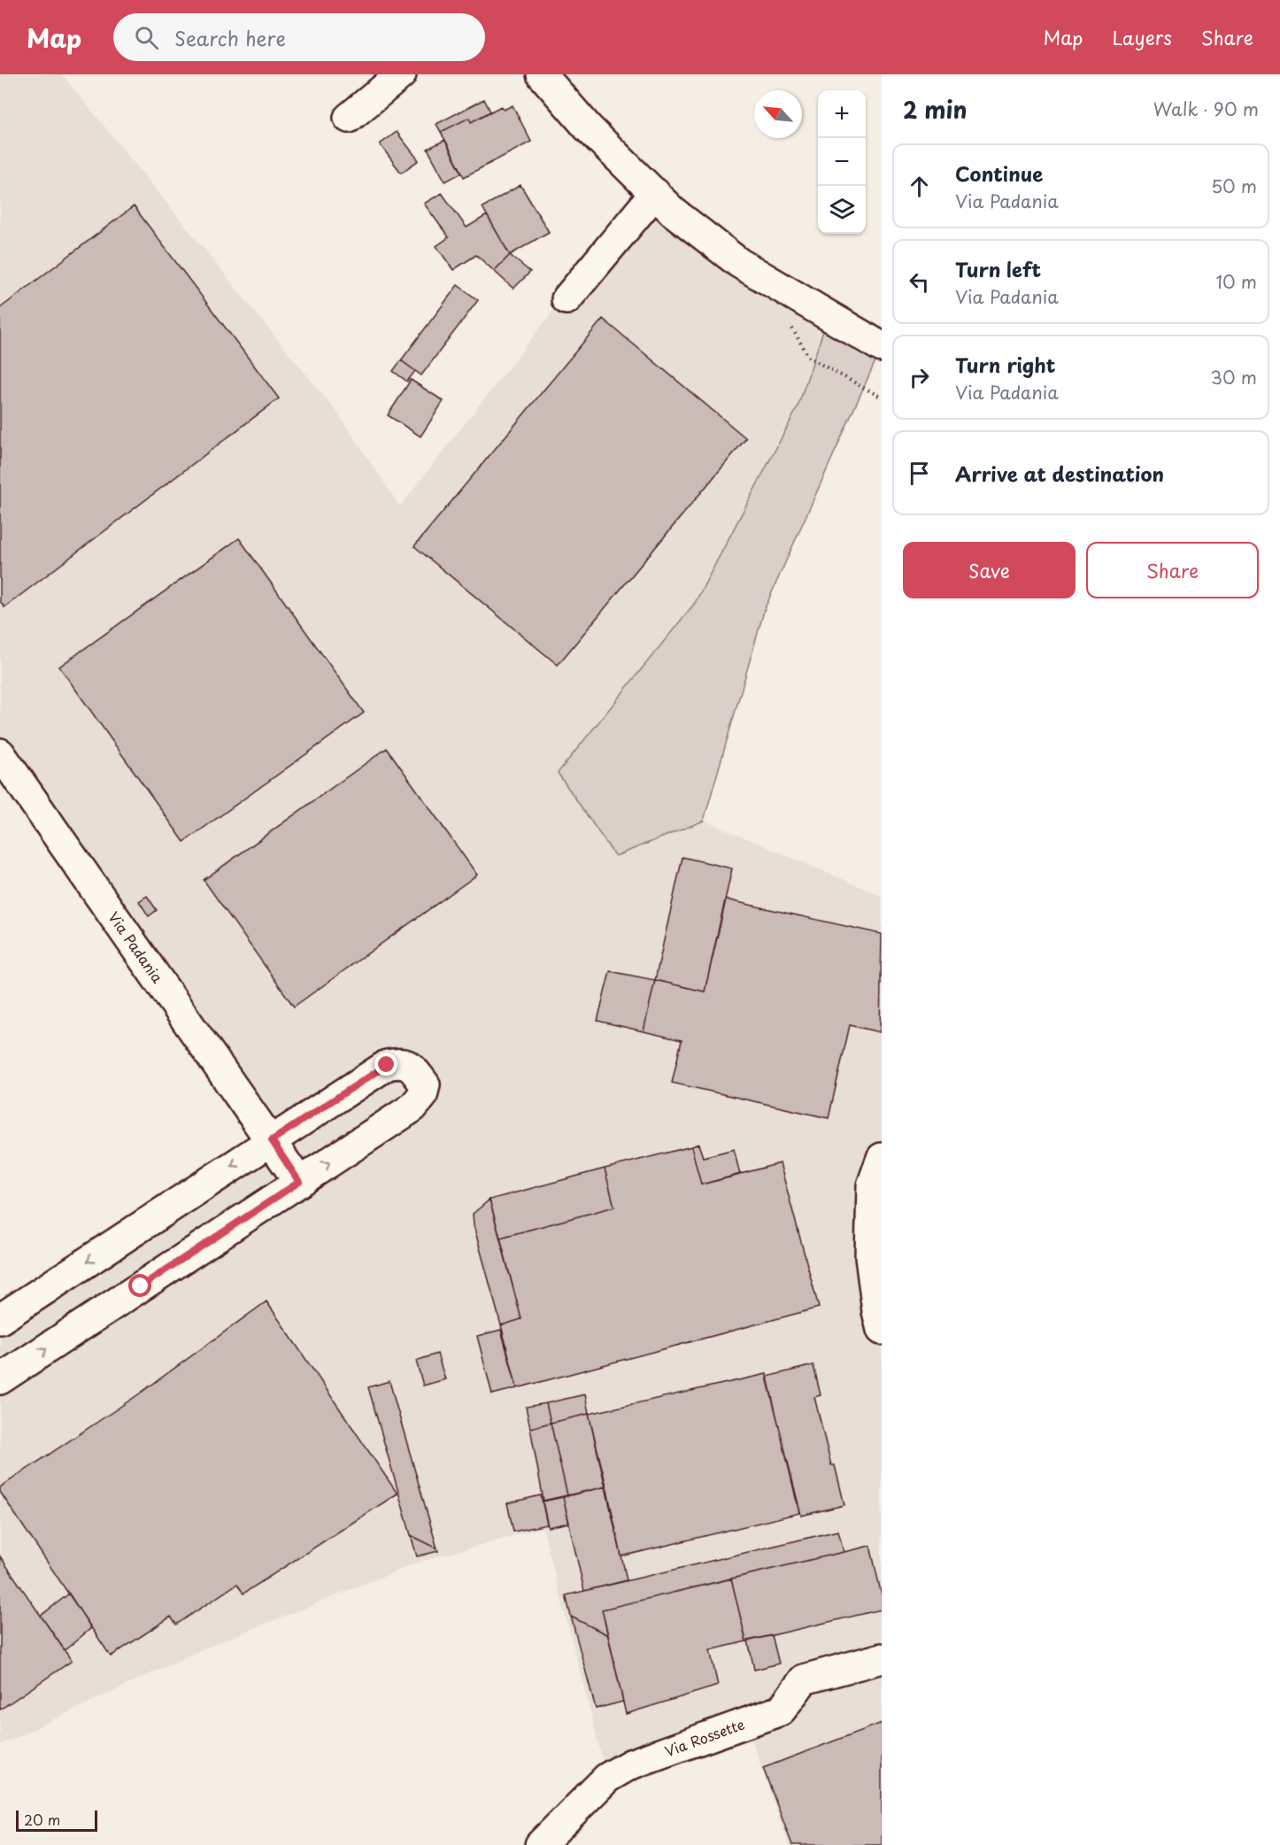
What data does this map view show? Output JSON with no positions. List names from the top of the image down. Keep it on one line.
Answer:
{"streets":{"street":["Via Padania","Via Rossette"]},"scale_bar":"20 m","north":"top left","page":{"header":"Map","search":"Search here","nav":["Map","Layers","Share"],"heading":["2 min","Walk · 90 m"],"map_buttons":["+","−"],"list":[["Continue","Via Padania","50 m"],["Turn left","Via Padania","10 m"],["Turn right","Via Padania","30 m"],"Arrive at destination"],"buttons":["Save","Share"],"scale":"20 m"}}
